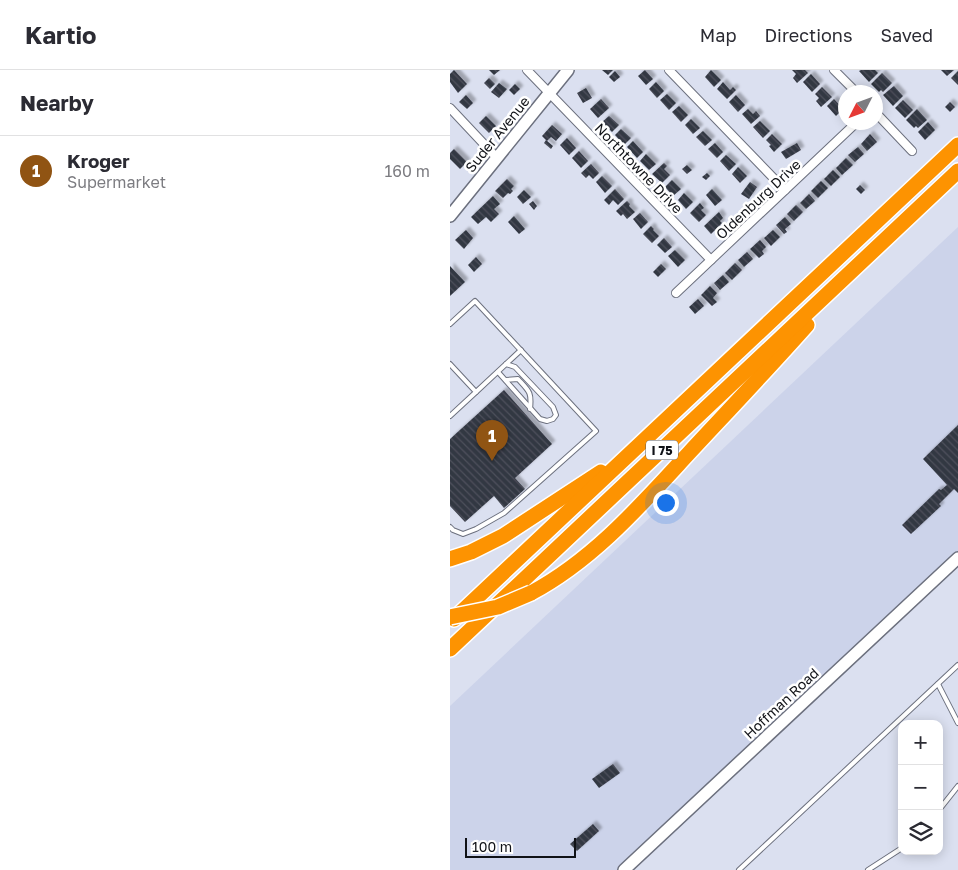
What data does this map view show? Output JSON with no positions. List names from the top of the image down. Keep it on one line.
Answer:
{"streets":{"highway":["I 75"],"street":["Suder Avenue","Northtowne Drive","Oldenburg Drive","Hoffman Road"]},"crossings":[["Suder Avenue","Northtowne Drive"],["Northtowne Drive","Oldenburg Drive"]],"scale_bar":"100 m","north":"bottom left","page":{"header":"Kartio","nav":["Map","Directions","Saved"],"heading":"Nearby","list":[{"mark":"1","name":"Kroger","note":"Supermarket","value":"160 m"}],"pins":"1","map_buttons":["+","−"],"scale":"100 m"}}
